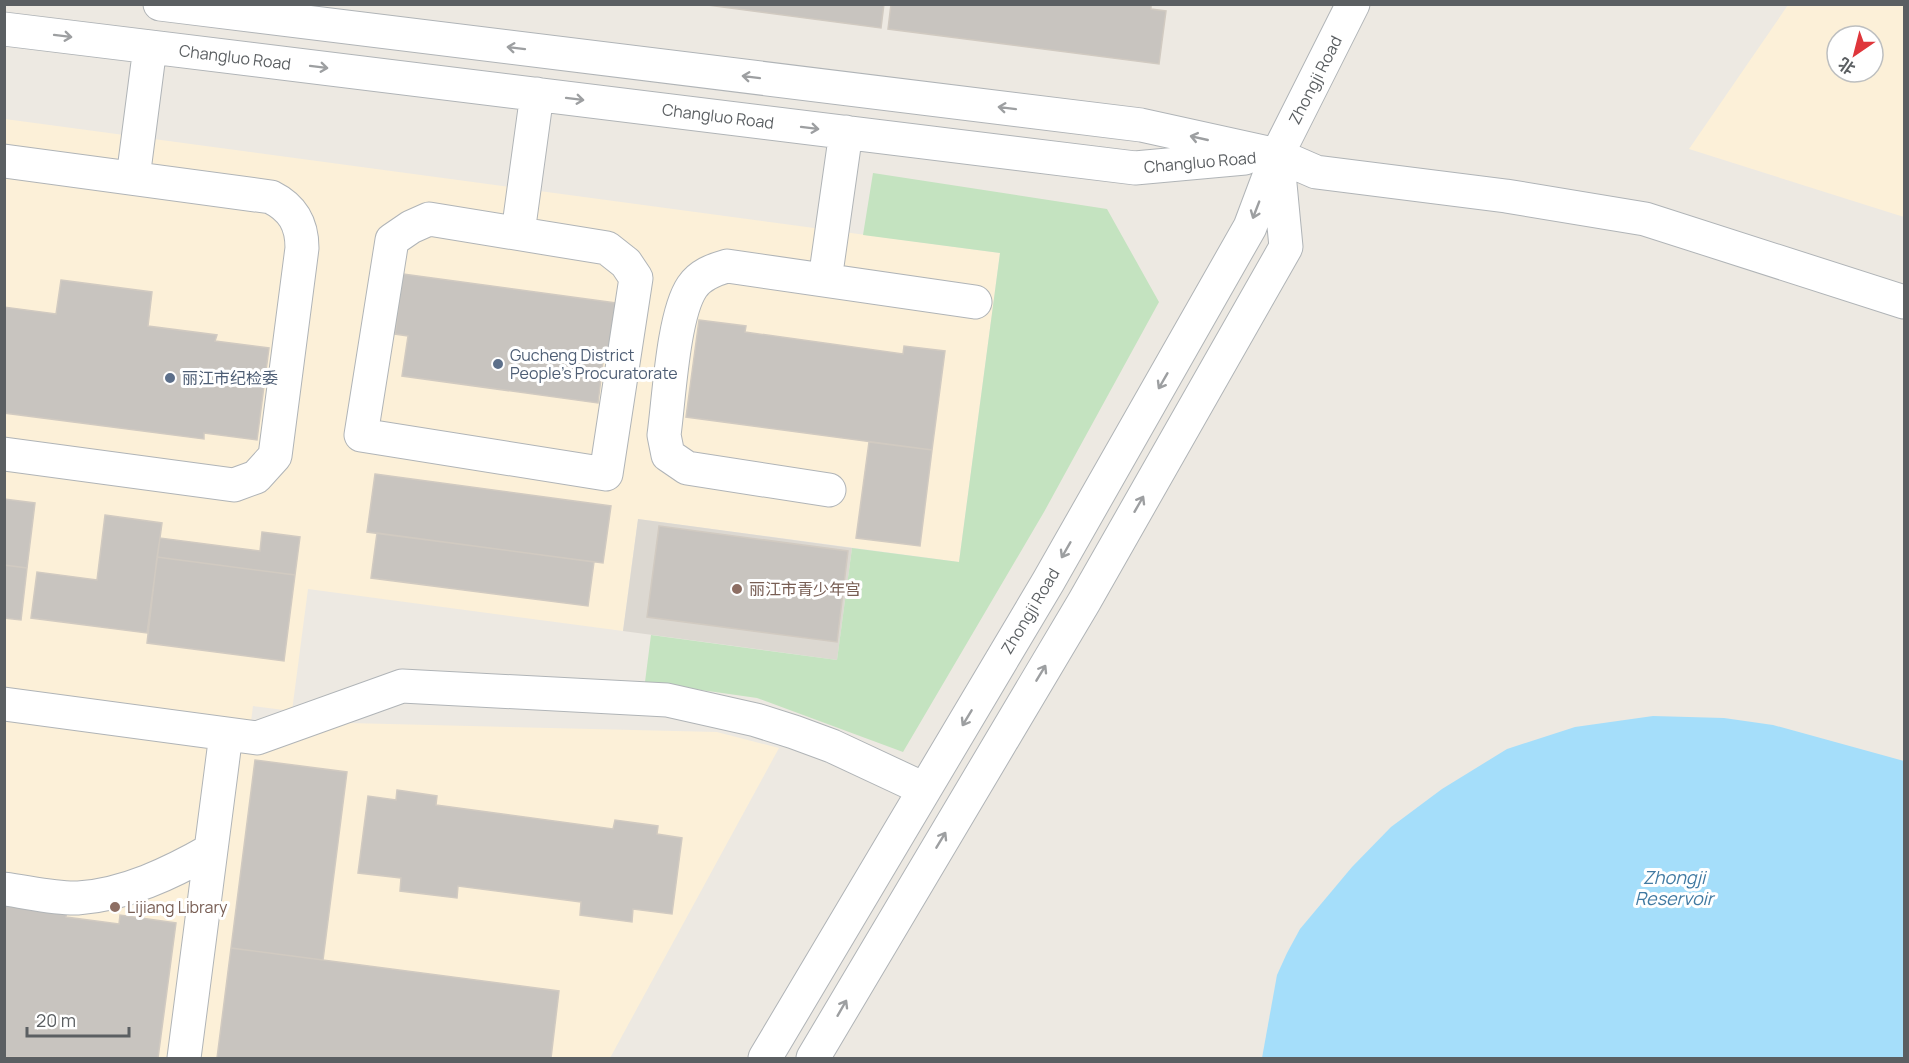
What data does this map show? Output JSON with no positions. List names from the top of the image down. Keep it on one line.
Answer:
{"streets":{"street":["Changluo Road","Zhongji Road"]},"crossings":[["Changluo Road","Zhongji Road"]],"water":["Zhongji Reservoir"],"places":["Gucheng District People's Procuratorate","丽江市纪检委","丽江市青少年宫","Lijiang Library"],"scale_bar":"20 m","north":"bottom left"}
